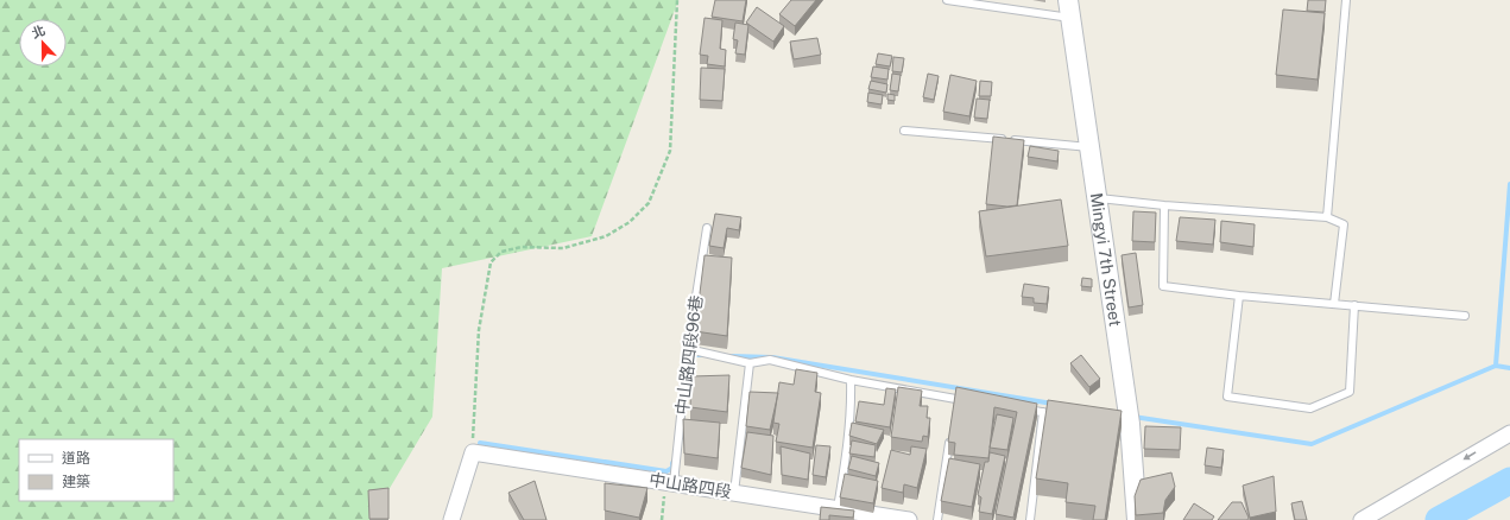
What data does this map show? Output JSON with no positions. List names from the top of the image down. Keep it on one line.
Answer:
{"streets":{"street":["Mingyi 7th Street","中山路四段"],"lane":["中山路四段96巷"]},"crossings":[["中山路四段96巷","中山路四段"]],"legend":["道路","建築"],"north":"top"}
